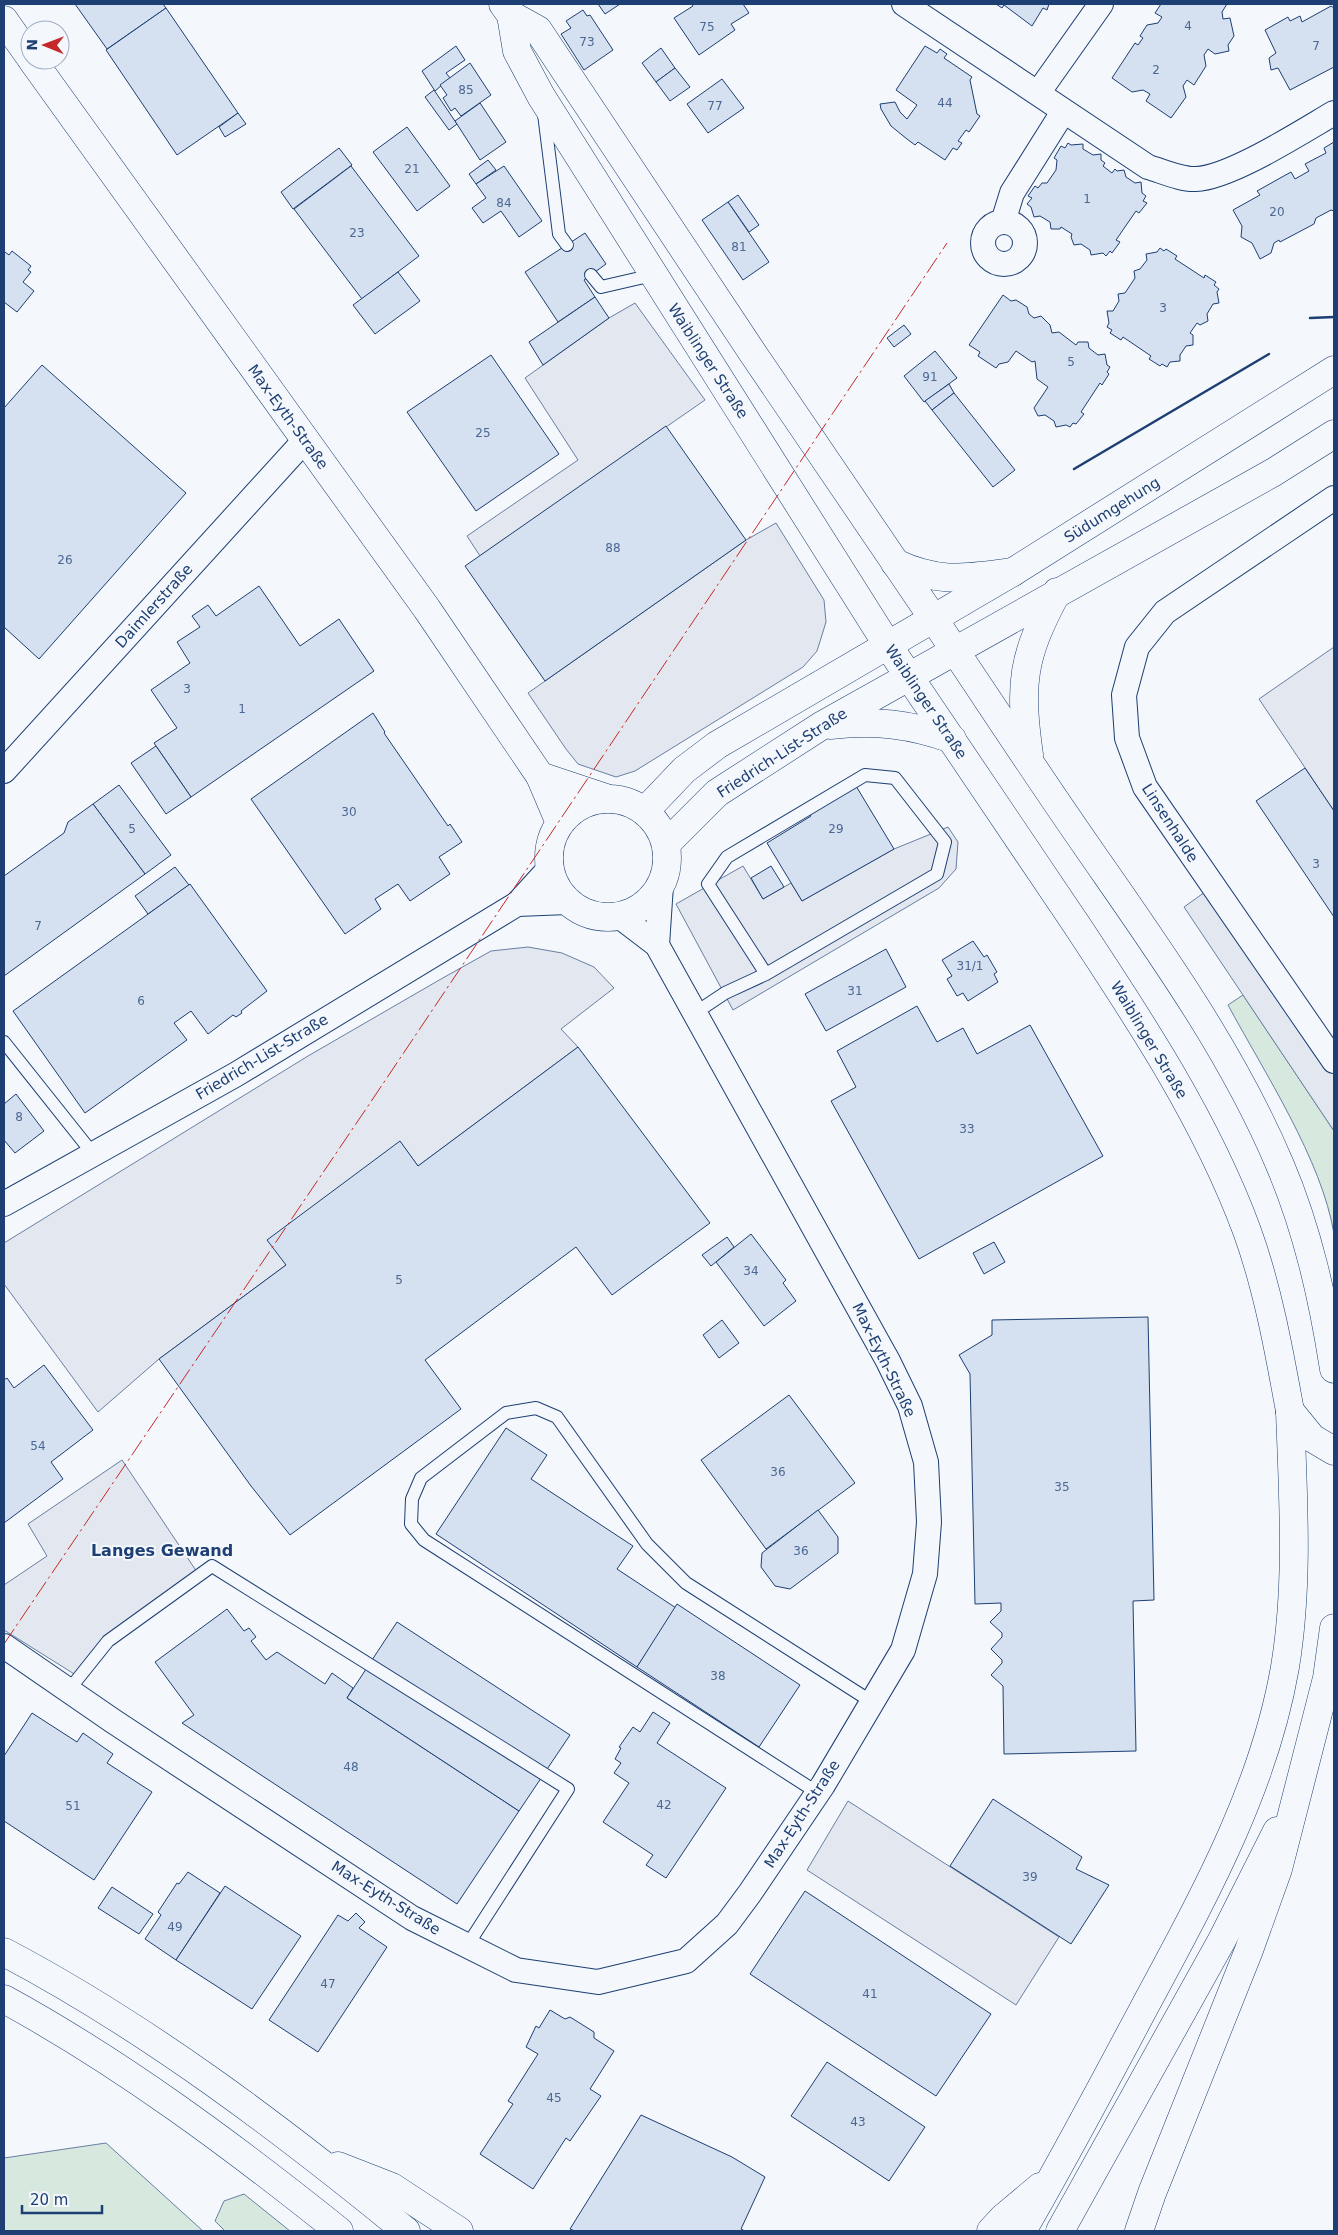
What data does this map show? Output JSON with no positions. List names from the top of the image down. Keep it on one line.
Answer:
{"streets":{"main road":["Waiblinger Straße","Max-Eyth-Straße","Südumgehung","Friedrich-List-Straße"],"street":["Daimlerstraße","Linsenhalde"]},"crossings":[["Waiblinger Straße","Südumgehung"],["Waiblinger Straße","Friedrich-List-Straße"],["Max-Eyth-Straße","Daimlerstraße"],["Max-Eyth-Straße","Friedrich-List-Straße"]],"districts":["Langes Gewand"],"house_numbers":["4","75","73","7","2","85","44","77","21","1","84","20","23","81","3","5","91","25","88","26","3","1","30","5","29","3","7","31/1","31","6","8","33","34","5","54","36","35","36","38","48","42","51","39","49","47","41","45","43"],"scale_bar":"20 m","north":"left"}
